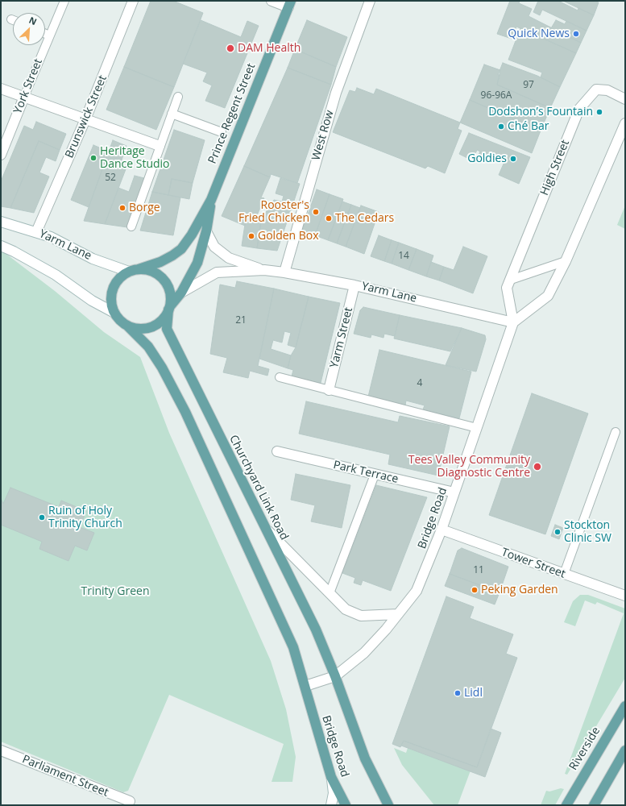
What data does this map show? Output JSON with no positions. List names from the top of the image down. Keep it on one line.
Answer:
{"streets":{"main road":["Prince Regent Street","Churchyard Link Road","Bridge Road","Riverside"],"street":["York Street","Brunswick Street","West Row","High Street","Yarm Lane","Yarm Street","Park Terrace","Tower Street","Parliament Street"]},"crossings":[["Prince Regent Street","Yarm Lane"],["Prince Regent Street","Churchyard Link Road"],["Brunswick Street","Yarm Lane"],["West Row","Yarm Lane"],["High Street","Yarm Lane"],["High Street","Bridge Road"],["Yarm Lane","Yarm Street"],["Yarm Lane","Churchyard Link Road"],["Yarm Lane","Bridge Road"],["Park Terrace","Bridge Road"],["Churchyard Link Road","Bridge Road"],["Bridge Road","Tower Street"]],"parks":["Trinity Green"],"places":["Quick News","DAM Health","Dodshon’s Fountain","Ché Bar","Heritage Dance Studio","Goldies","Borge","Rooster's Fried Chicken","The Cedars","Golden Box","Tees Valley Community Diagnostic Centre","Ruin of Holy Trinity Church","Stockton Clinic SW","Peking Garden","Lidl"],"house_numbers":["97","96-96A","52","14","21","4","11"],"north":"top right"}
